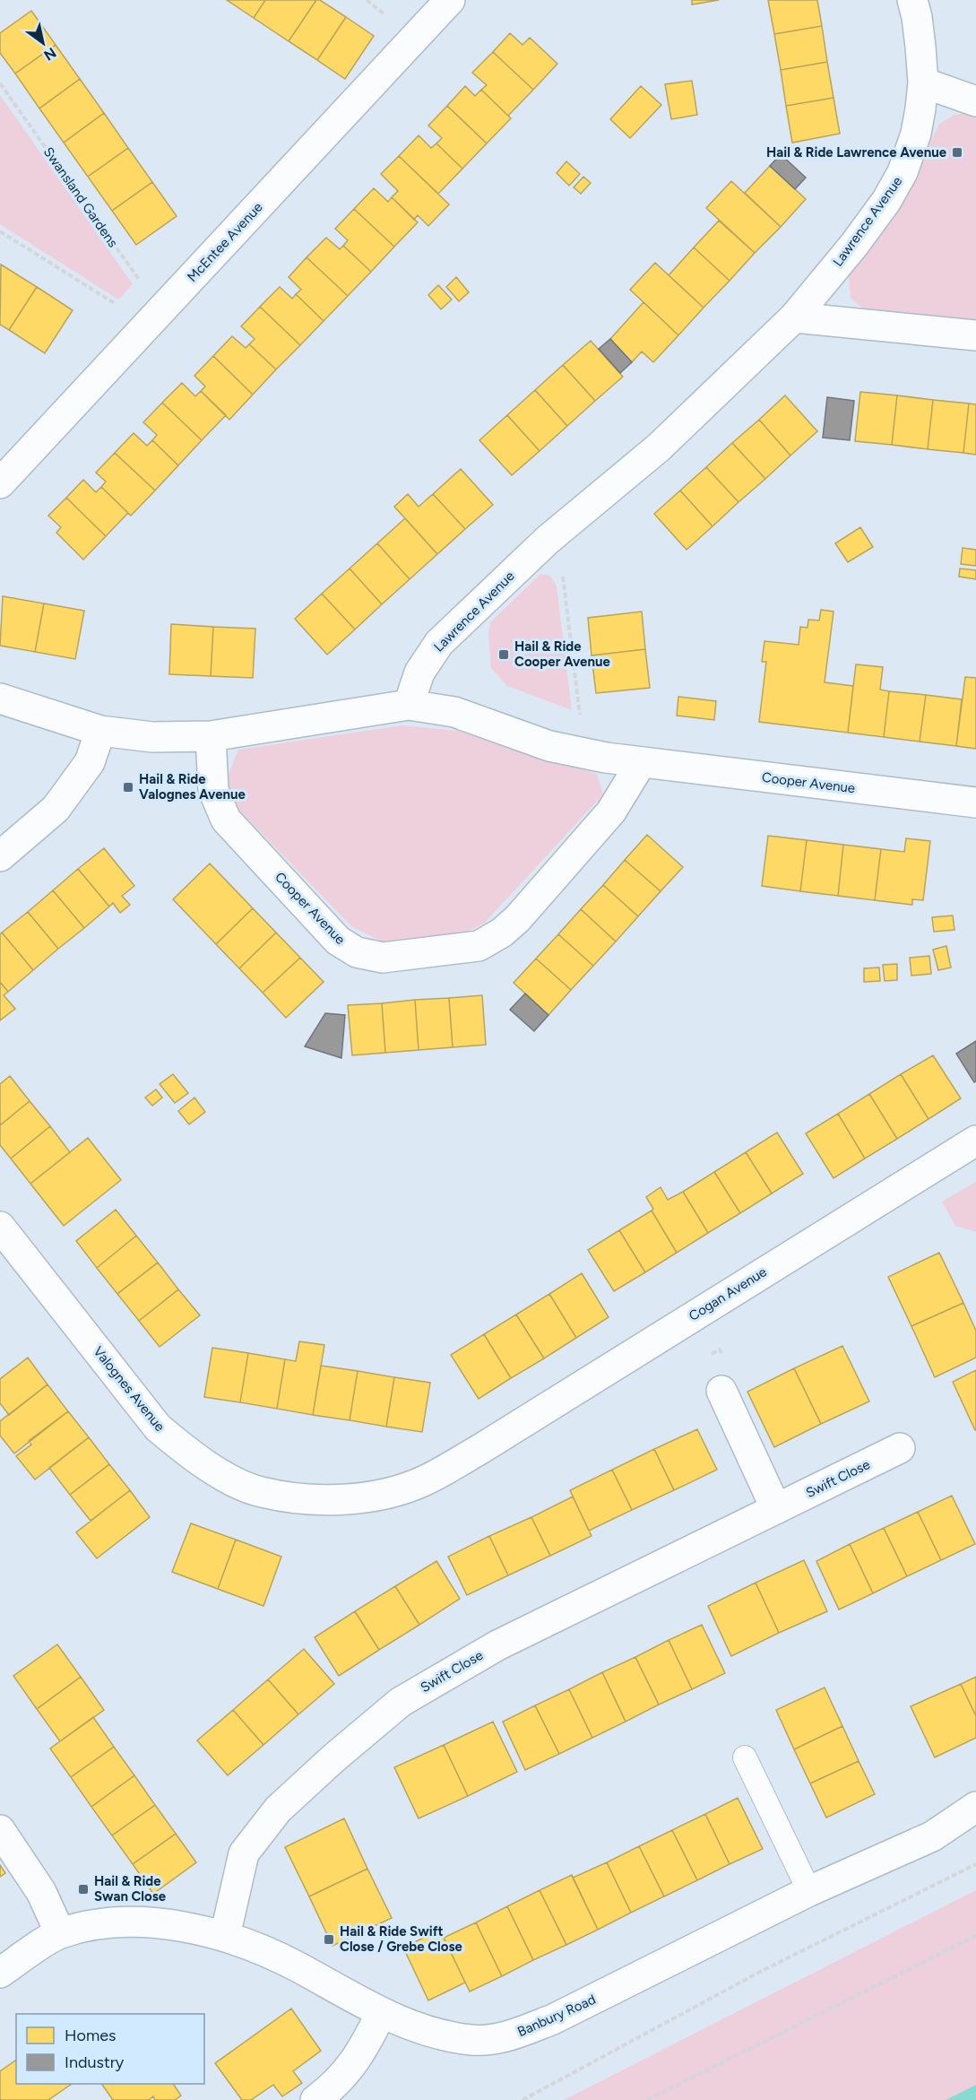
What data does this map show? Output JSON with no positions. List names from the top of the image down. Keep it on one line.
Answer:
{"streets":{"street":["Lawrence Avenue","McEntee Avenue","Cooper Avenue","Cogan Avenue","Valognes Avenue","Swift Close","Banbury Road"],"path":["Swansland Gardens"]},"crossings":[["Swansland Gardens","McEntee Avenue"],["Lawrence Avenue","Cooper Avenue"],["Cogan Avenue","Valognes Avenue"],["Swift Close","Banbury Road"]],"places":{"transit":["Hail & Ride Lawrence Avenue","Hail & Ride Cooper Avenue","Hail & Ride Valognes Avenue","Hail & Ride Swan Close","Hail & Ride Swift Close / Grebe Close"]},"legend":["Homes","Industry"],"north":"bottom right"}
